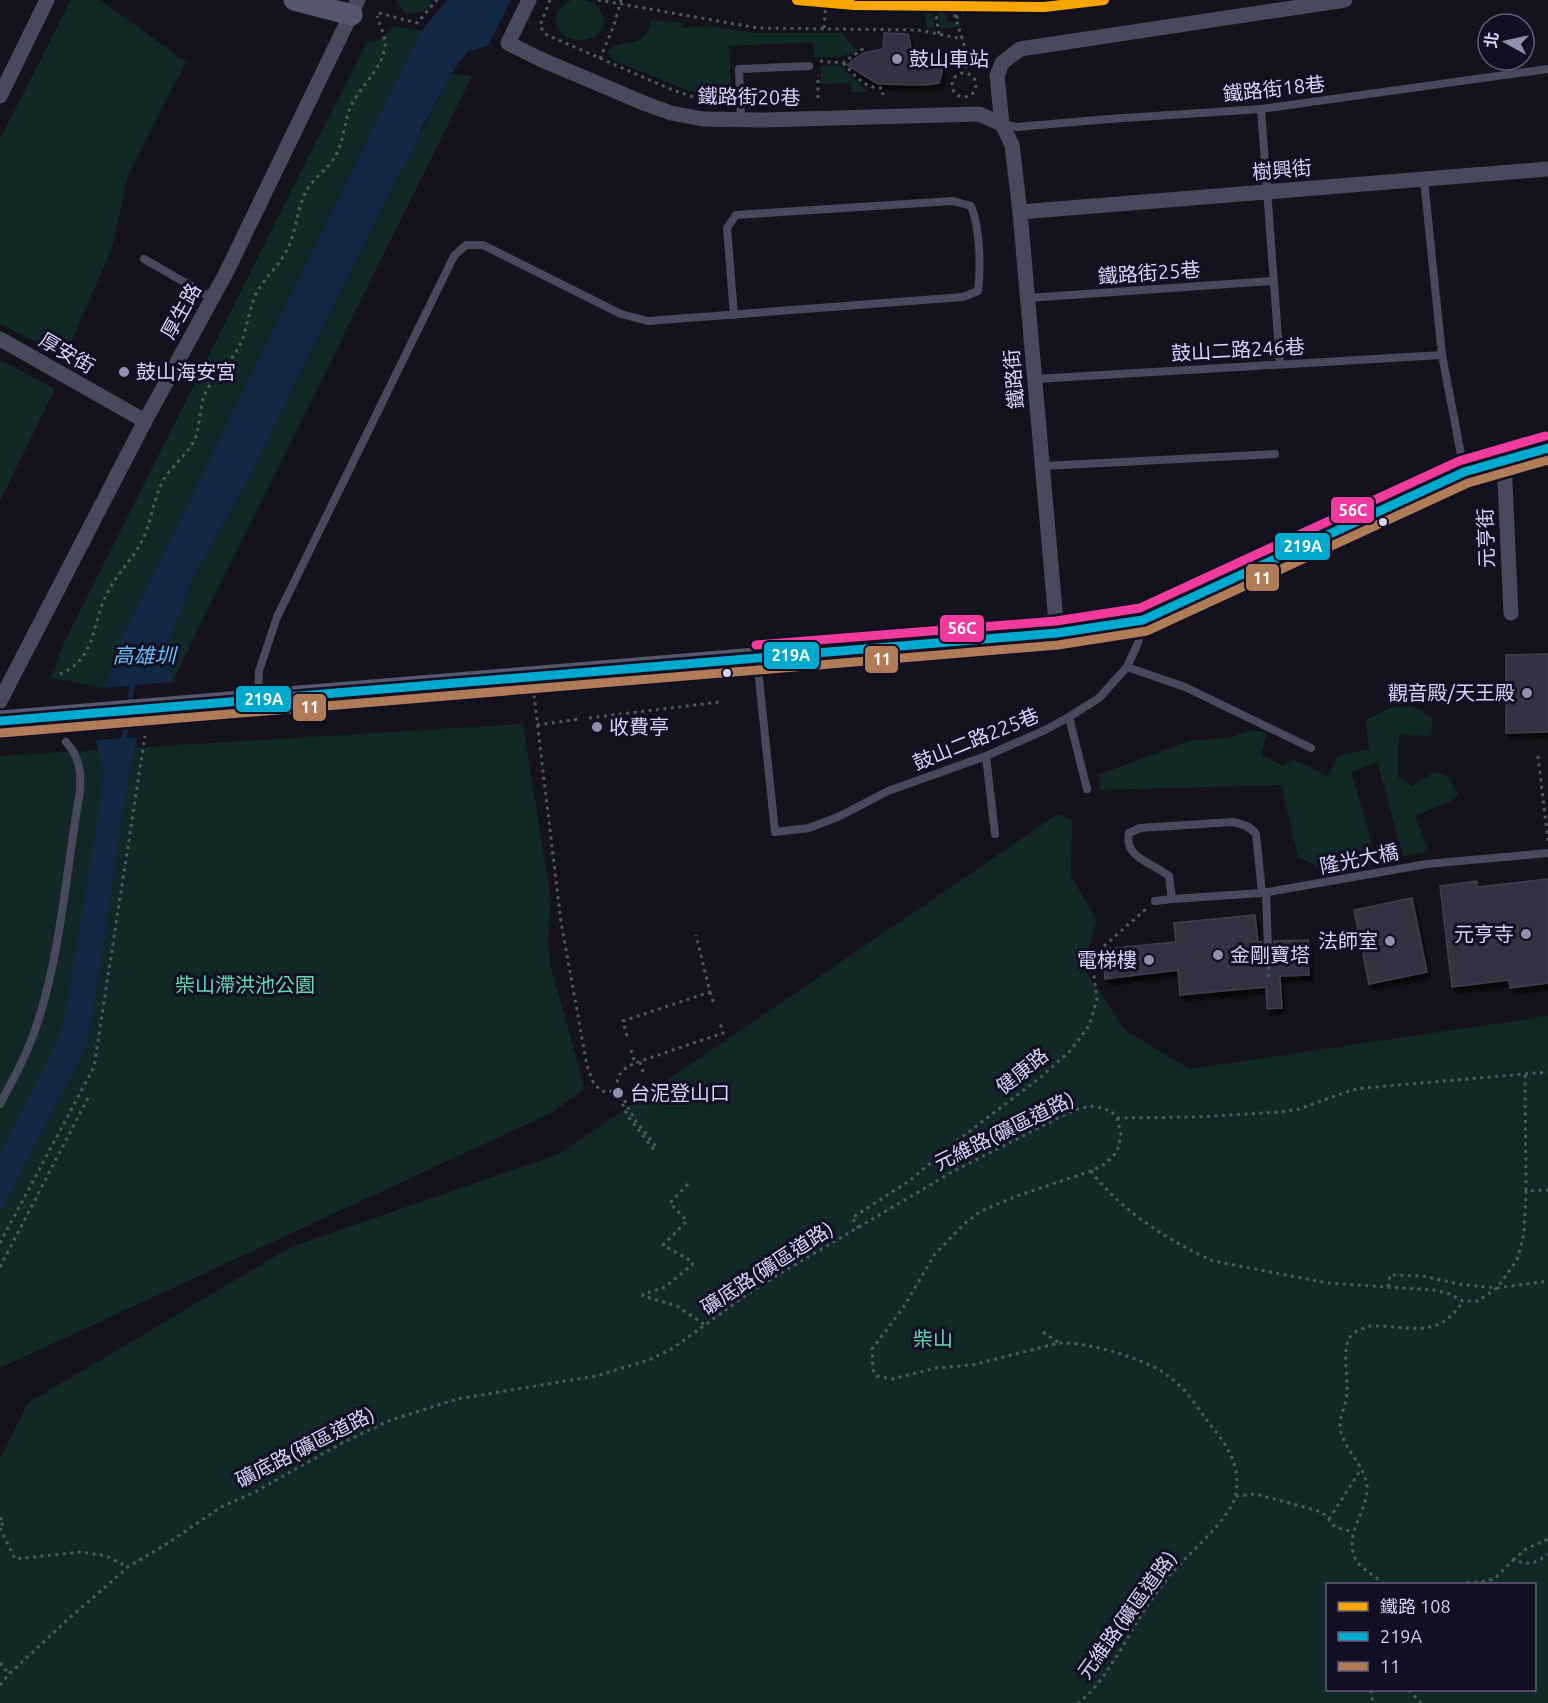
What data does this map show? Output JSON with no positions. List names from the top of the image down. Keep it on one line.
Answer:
{"streets":{"street":["鐵路街20巷","樹興街","厚生路","厚安街","鐵路街","元亨街"],"lane":["鐵路街18巷","鐵路街25巷","鼓山二路246巷","鼓山二路225巷","隆光大橋"],"path":["健康路","元維路(礦區道路)","礦底路(礦區道路)"]},"crossings":[["鐵路街18巷","鐵路街20巷"],["鐵路街18巷","鐵路街"],["鐵路街20巷","鐵路街"],["樹興街","鐵路街"],["鐵路街25巷","鐵路街"],["厚生路","厚安街"],["鼓山二路246巷","鐵路街"],["隆光大橋","健康路"],["健康路","元維路(礦區道路)"],["健康路","礦底路(礦區道路)"],["元維路(礦區道路)","礦底路(礦區道路)"]],"water":["高雄圳"],"parks":["柴山滯洪池公園","柴山"],"places":["鼓山車站","鼓山海安宮","觀音殿/天王殿","收費亭","元亨寺","法師室","金剛寶塔","電梯樓","台泥登山口"],"lines":["rail line 108","transit line 56C","transit line 219A","transit line 11"],"legend":["鐵路 108","219A","11"],"north":"left"}
